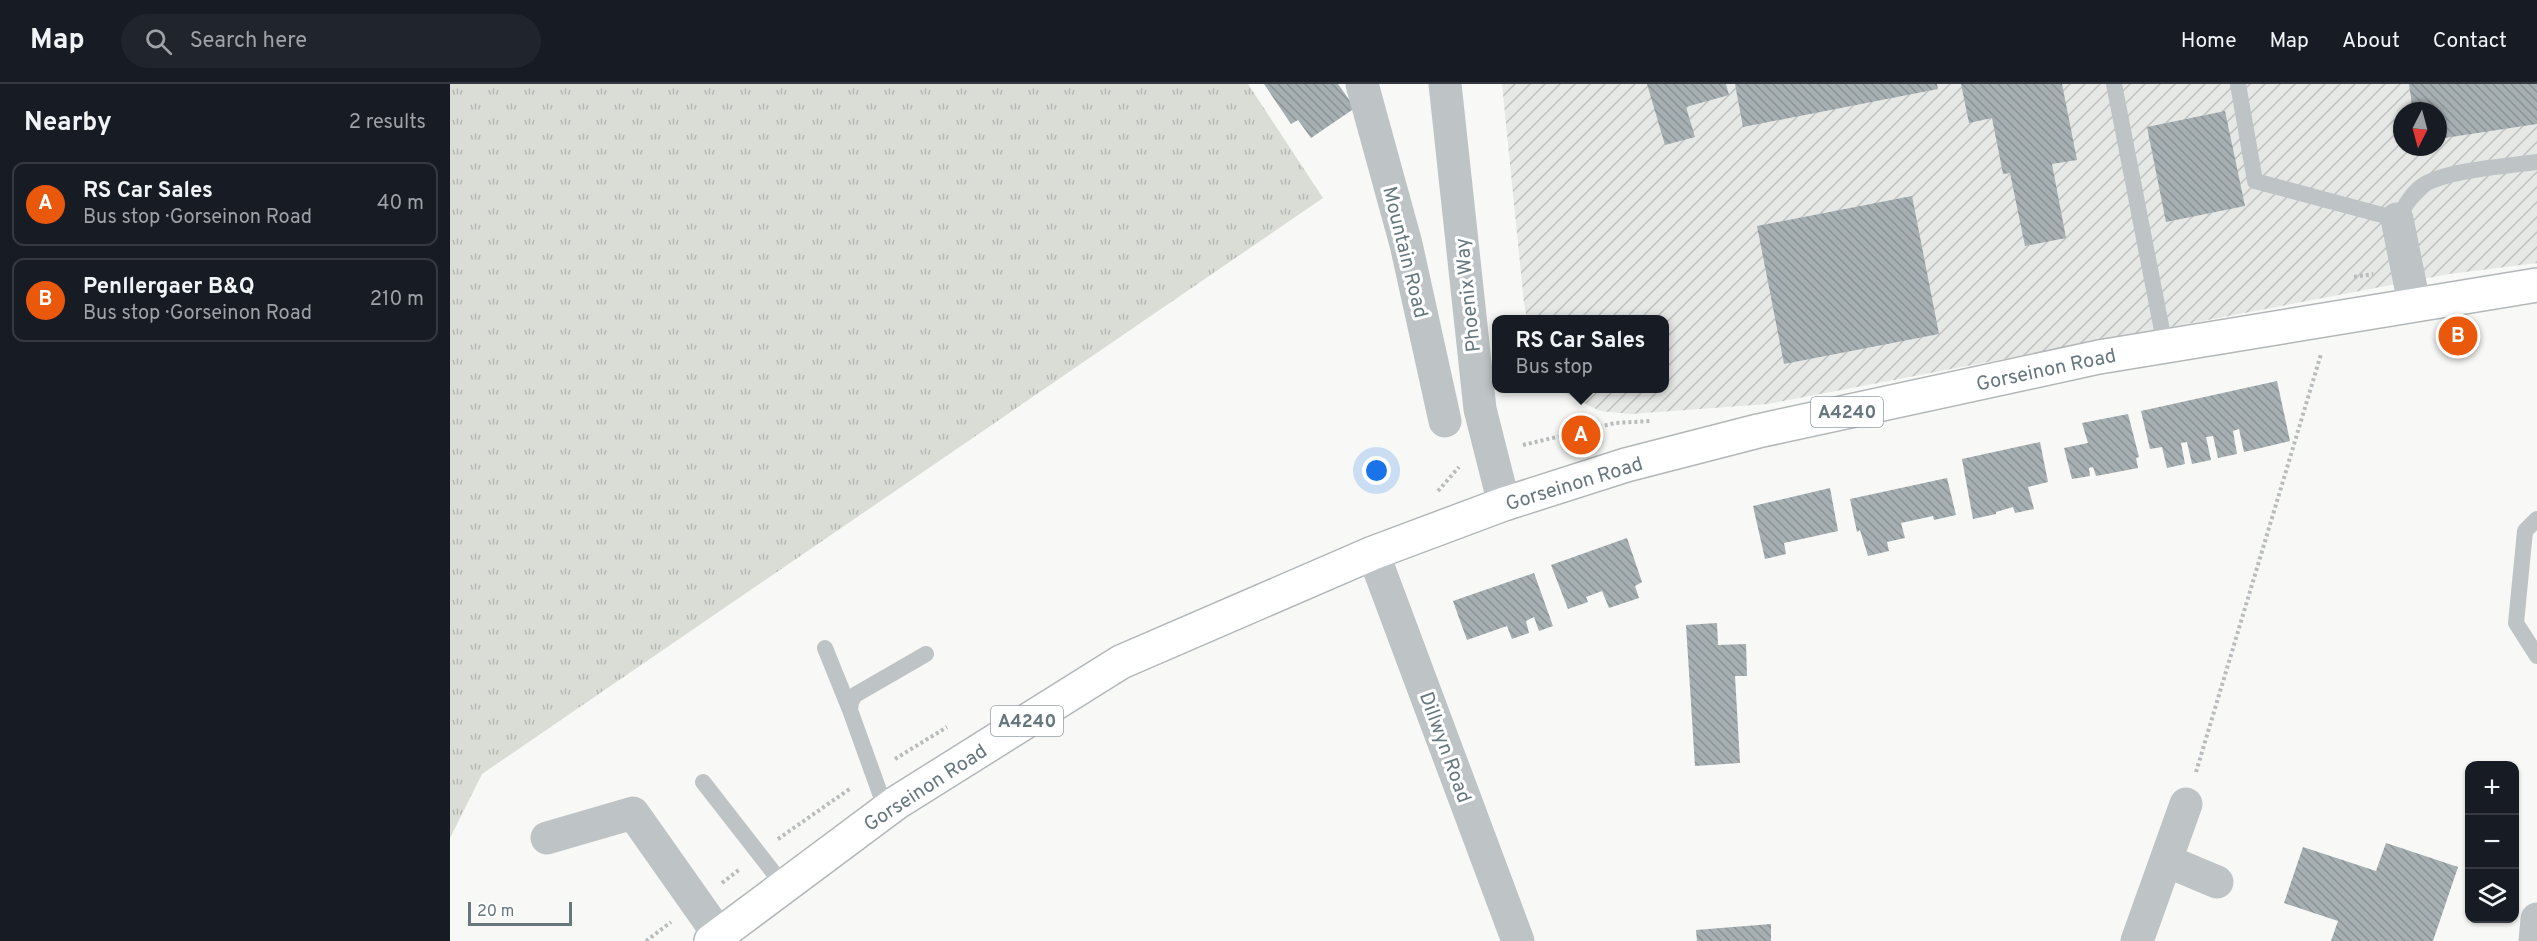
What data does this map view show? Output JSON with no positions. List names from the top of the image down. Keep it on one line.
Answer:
{"streets":{"main road":["Gorseinon Road","A4240"],"street":["Mountain Road","Phoenix Way","Dillwyn Road"]},"crossings":[["Phoenix Way","Gorseinon Road"],["Gorseinon Road","Dillwyn Road"]],"scale_bar":"20 m","north":"bottom","page":{"header":"Map","search":"Search here","nav":["Home","Map","About","Contact"],"heading":["Nearby","2 results"],"list":[{"mark":"A","name":"RS Car Sales","note":"Bus stop · Gorseinon Road","value":"40 m"},{"mark":"B","name":"Penllergaer B&Q","note":"Bus stop · Gorseinon Road","value":"210 m"}],"pins":["B","A"],"popup":["RS Car Sales","Bus stop"],"map_buttons":["+","−"],"scale":"20 m"}}
